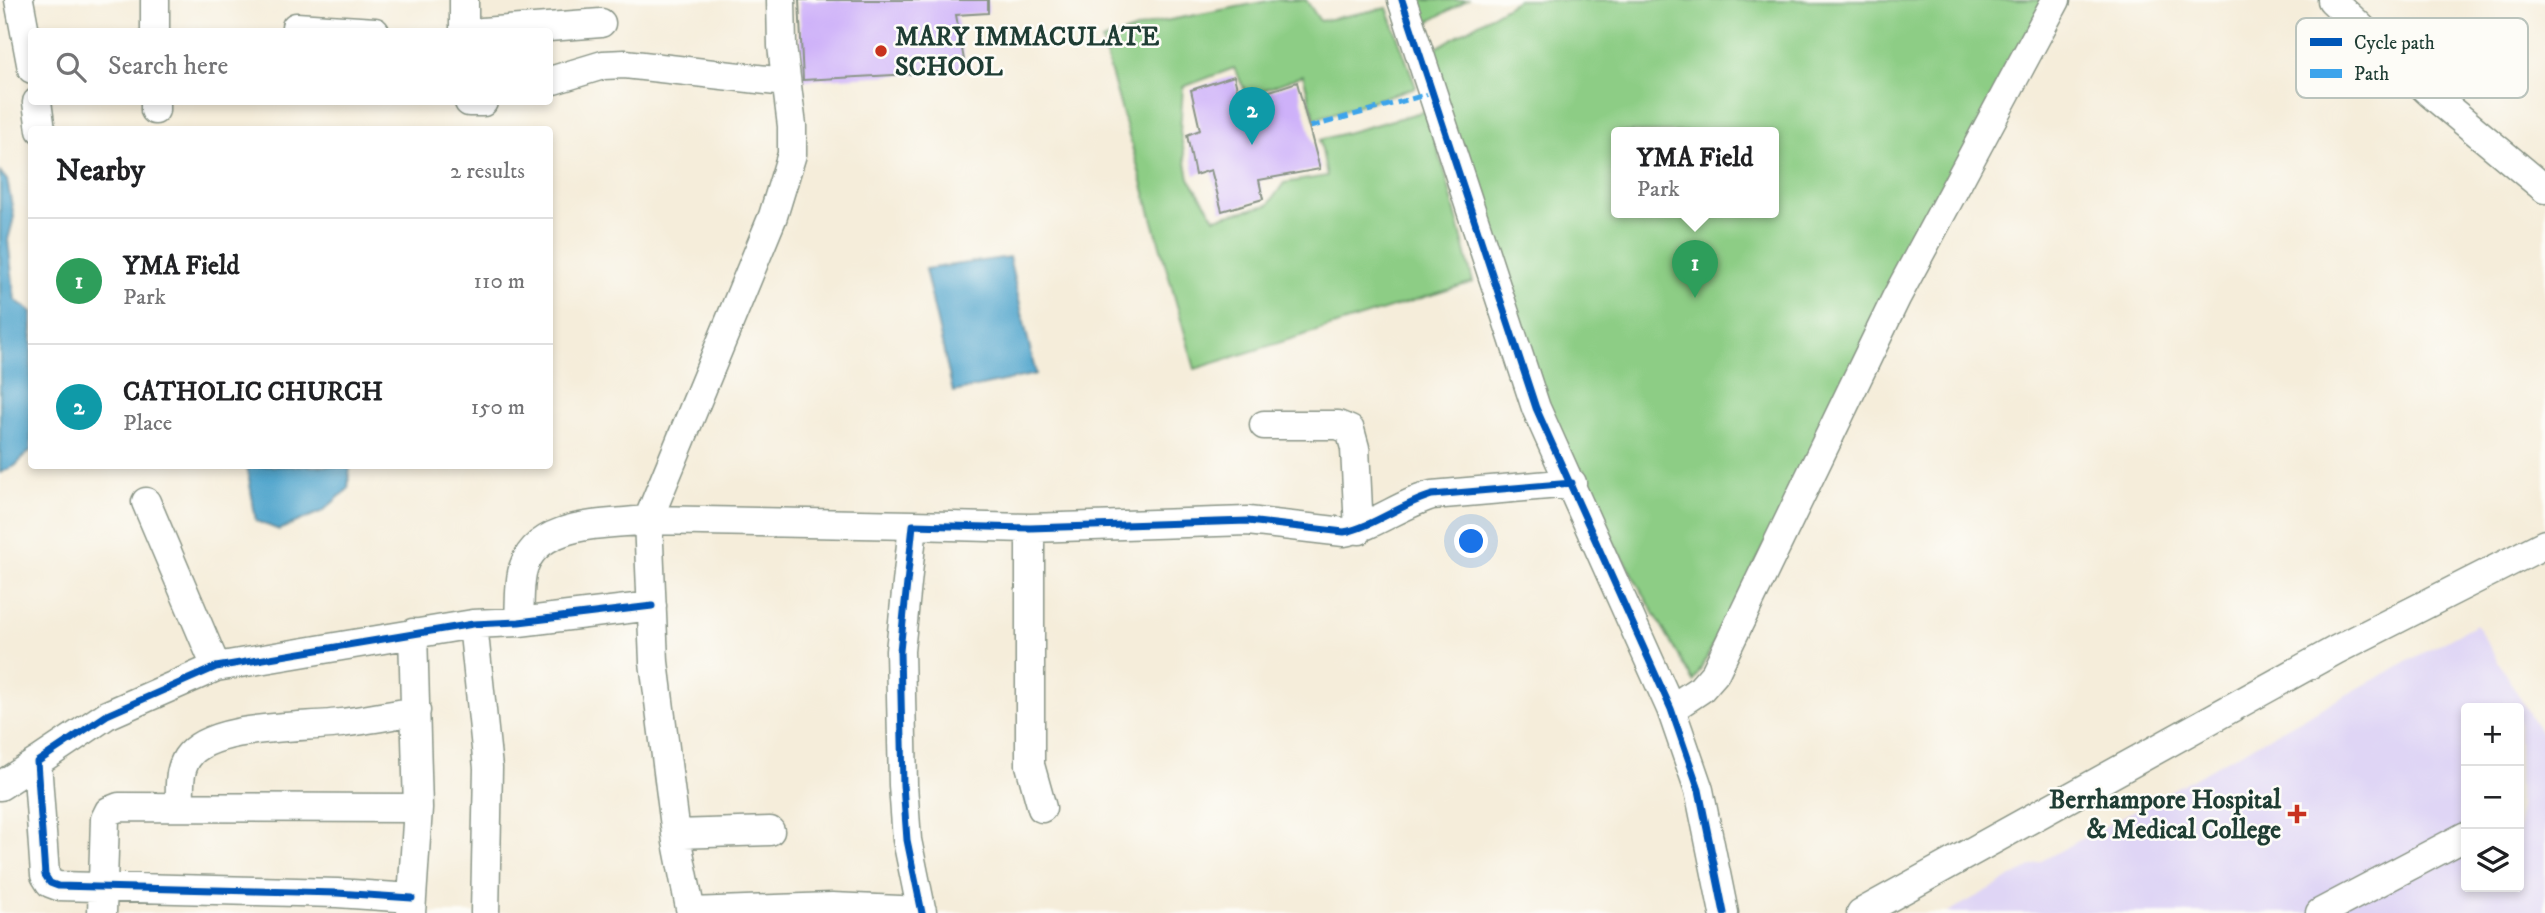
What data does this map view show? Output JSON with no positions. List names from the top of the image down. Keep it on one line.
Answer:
{"places":{"other":["MARY IMMACULATE SCHOOL"],"health":["Berrhampore Hospital & Medical College"]},"legend":["Cycle path","Path"],"page":{"search":"Search here","pins":["2","1"],"heading":["Nearby","2 results"],"popup":["YMA Field","Park"],"list":[{"mark":"1","name":"YMA Field","note":"Park","value":"110 m"},{"mark":"2","name":"CATHOLIC CHURCH","note":"Place","value":"150 m"}],"map_buttons":["+","−"]}}
